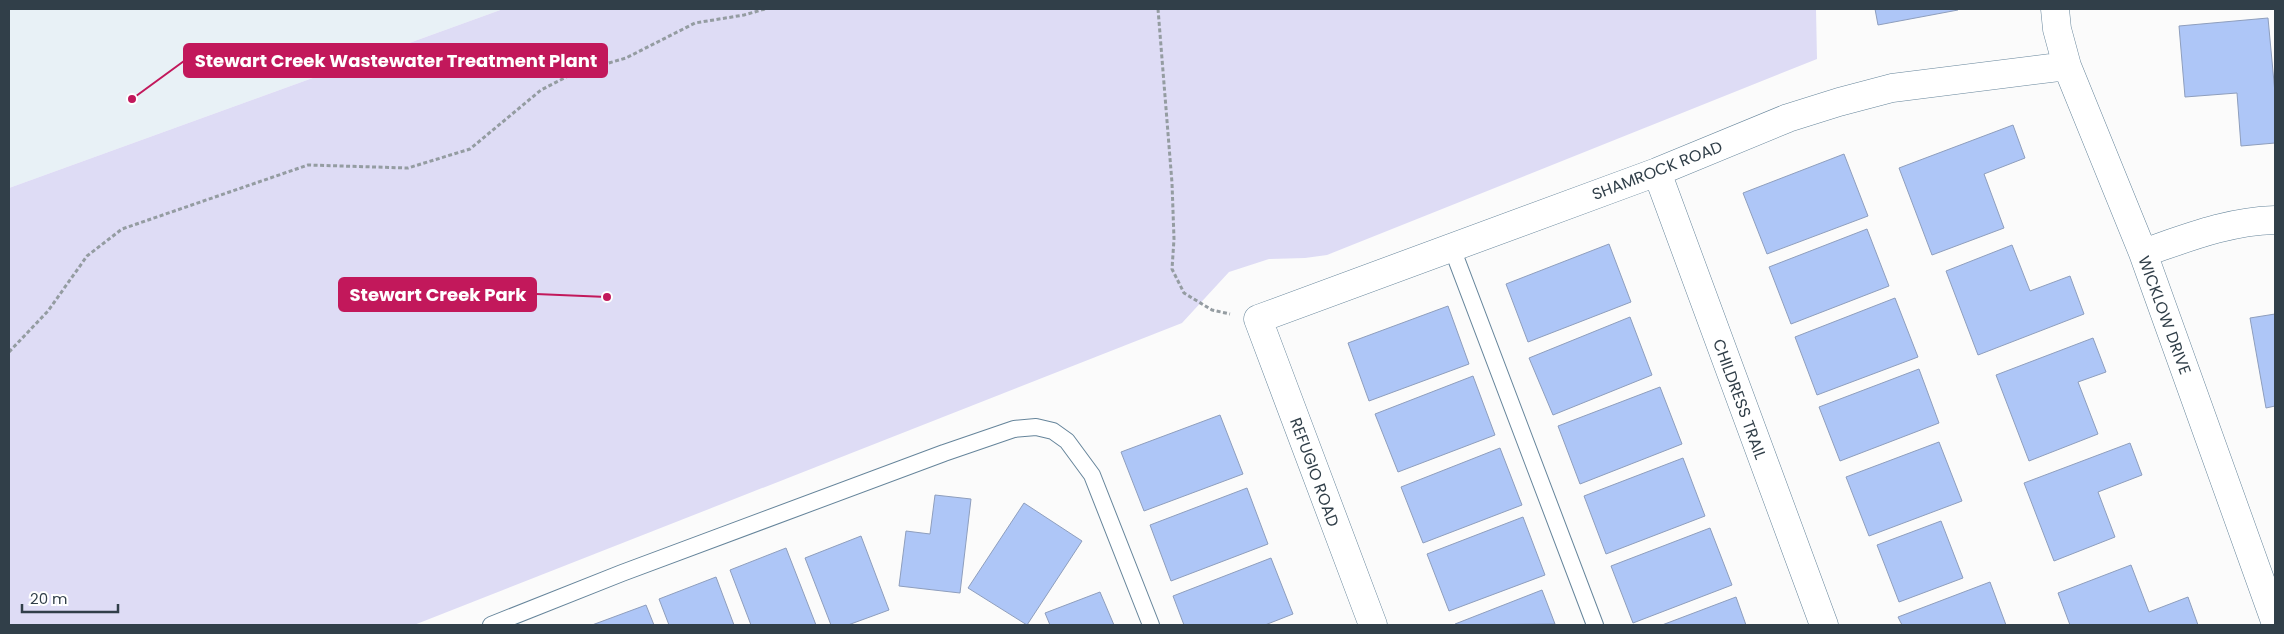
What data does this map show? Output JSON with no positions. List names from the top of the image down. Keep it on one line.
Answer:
{"streets":{"street":["SHAMROCK ROAD","WICKLOW DRIVE","CHILDRESS TRAIL","REFUGIO ROAD"]},"crossings":[["SHAMROCK ROAD","WICKLOW DRIVE"],["SHAMROCK ROAD","CHILDRESS TRAIL"],["SHAMROCK ROAD","REFUGIO ROAD"]],"places":["Stewart Creek Wastewater Treatment Plant","Stewart Creek Park"],"scale_bar":"20 m"}
